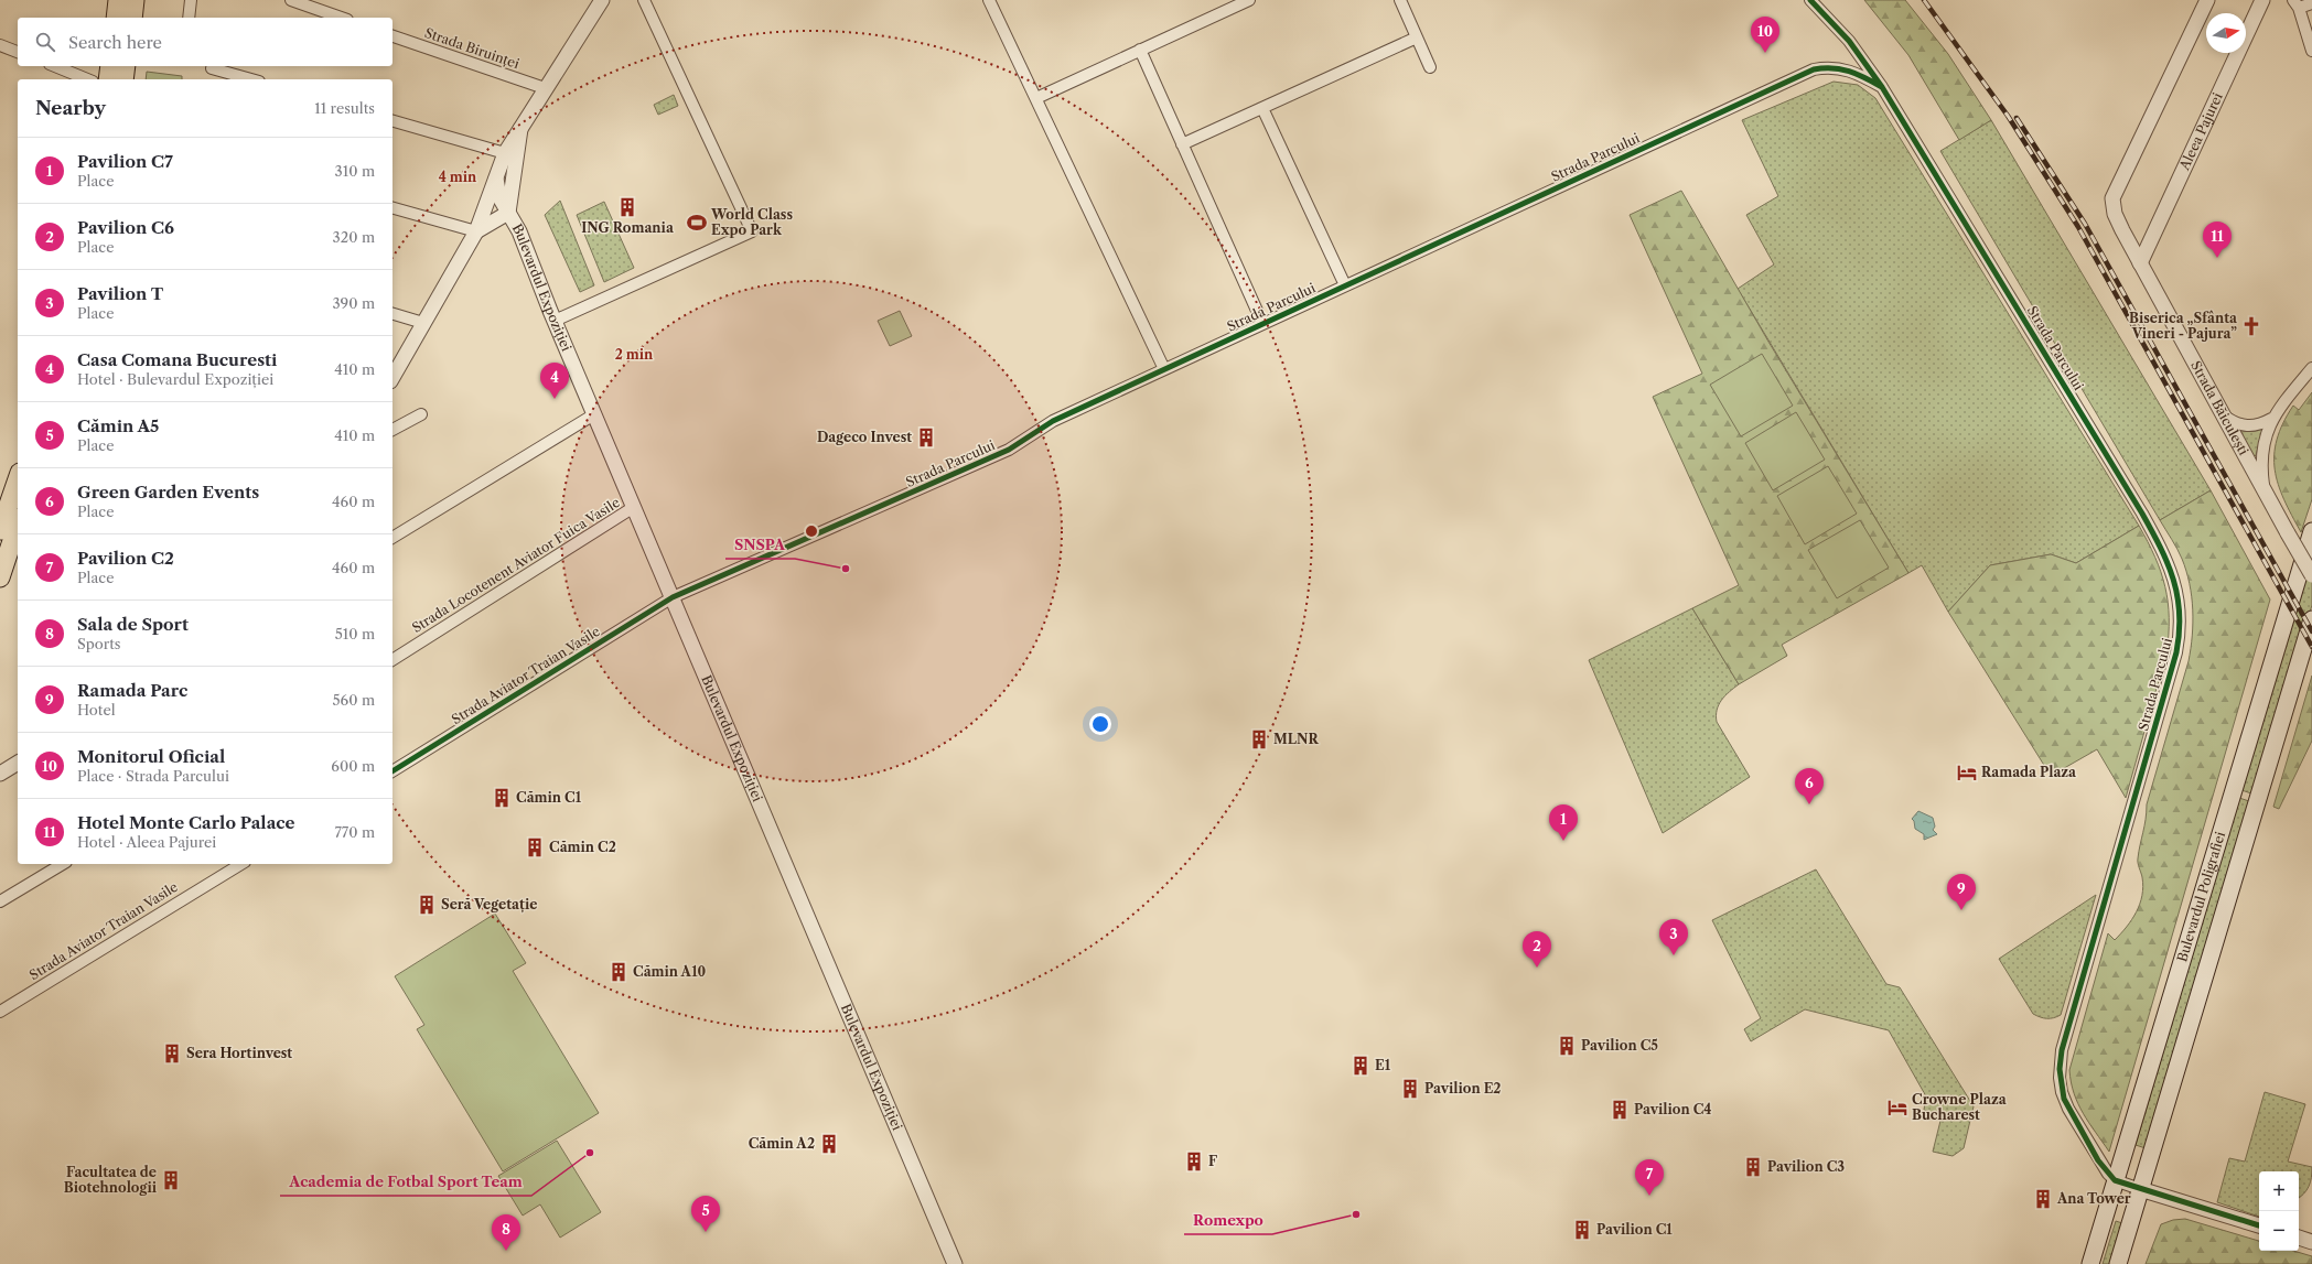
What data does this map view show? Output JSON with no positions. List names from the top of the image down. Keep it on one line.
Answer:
{"streets":{"main road":["Bulevardul Poligrafiei"],"street":["Strada Biruinței","Aleea Pajurei","Strada Parcului","Bulevardul Expoziției","Strada Băiculești","Strada Locotenent Aviator Fuica Vasile","Strada Aviator Traian Vasile"]},"crossings":[["Aleea Pajurei","Strada Băiculești"],["Strada Parcului","Bulevardul Expoziției"],["Strada Parcului","Strada Aviator Traian Vasile"],["Strada Parcului","Bulevardul Poligrafiei"],["Bulevardul Expoziției","Strada Locotenent Aviator Fuica Vasile"],["Bulevardul Expoziției","Strada Aviator Traian Vasile"]],"places":{"building":["ING Romania","Dageco Invest","MLNR","Cămin C1","Cămin C2","Seră Vegetație","Cămin A10","Pavilion C5","Sera Hortinvest","E1","Pavilion E2","Pavilion C4","Cămin A2","F","Pavilion C3","Facultatea de Biotehnologii","Ana Tower","Pavilion C1"],"sports":["World Class Expo Park"],"church":["Biserica „Sfânta Vineri - Pajura”"],"other":["SNSPA","Academia de Fotbal Sport Team","Romexpo"],"hotel":["Ramada Plaza","Crowne Plaza Bucharest"]},"north":"right","page":{"pins":["10","11","4","6","1","9","3","2","7","5","8"],"search":"Search here","heading":["Nearby","11 results"],"list":[{"mark":"1","name":"Pavilion C7","note":"Place","value":"310 m"},{"mark":"2","name":"Pavilion C6","note":"Place","value":"320 m"},{"mark":"3","name":"Pavilion T","note":"Place","value":"390 m"},{"mark":"4","name":"Casa Comana Bucuresti","note":"Hotel · Bulevardul Expoziției","value":"410 m"},{"mark":"5","name":"Cămin A5","note":"Place","value":"410 m"},{"mark":"6","name":"Green Garden Events","note":"Place","value":"460 m"},{"mark":"7","name":"Pavilion C2","note":"Place","value":"460 m"},{"mark":"8","name":"Sala de Sport","note":"Sports","value":"510 m"},{"mark":"9","name":"Ramada Parc","note":"Hotel","value":"560 m"},{"mark":"10","name":"Monitorul Oficial","note":"Place · Strada Parcului","value":"600 m"},{"mark":"11","name":"Hotel Monte Carlo Palace","note":"Hotel · Aleea Pajurei","value":"770 m"}],"map_buttons":["+","−"]},"rings":["4 min","2 min"]}
